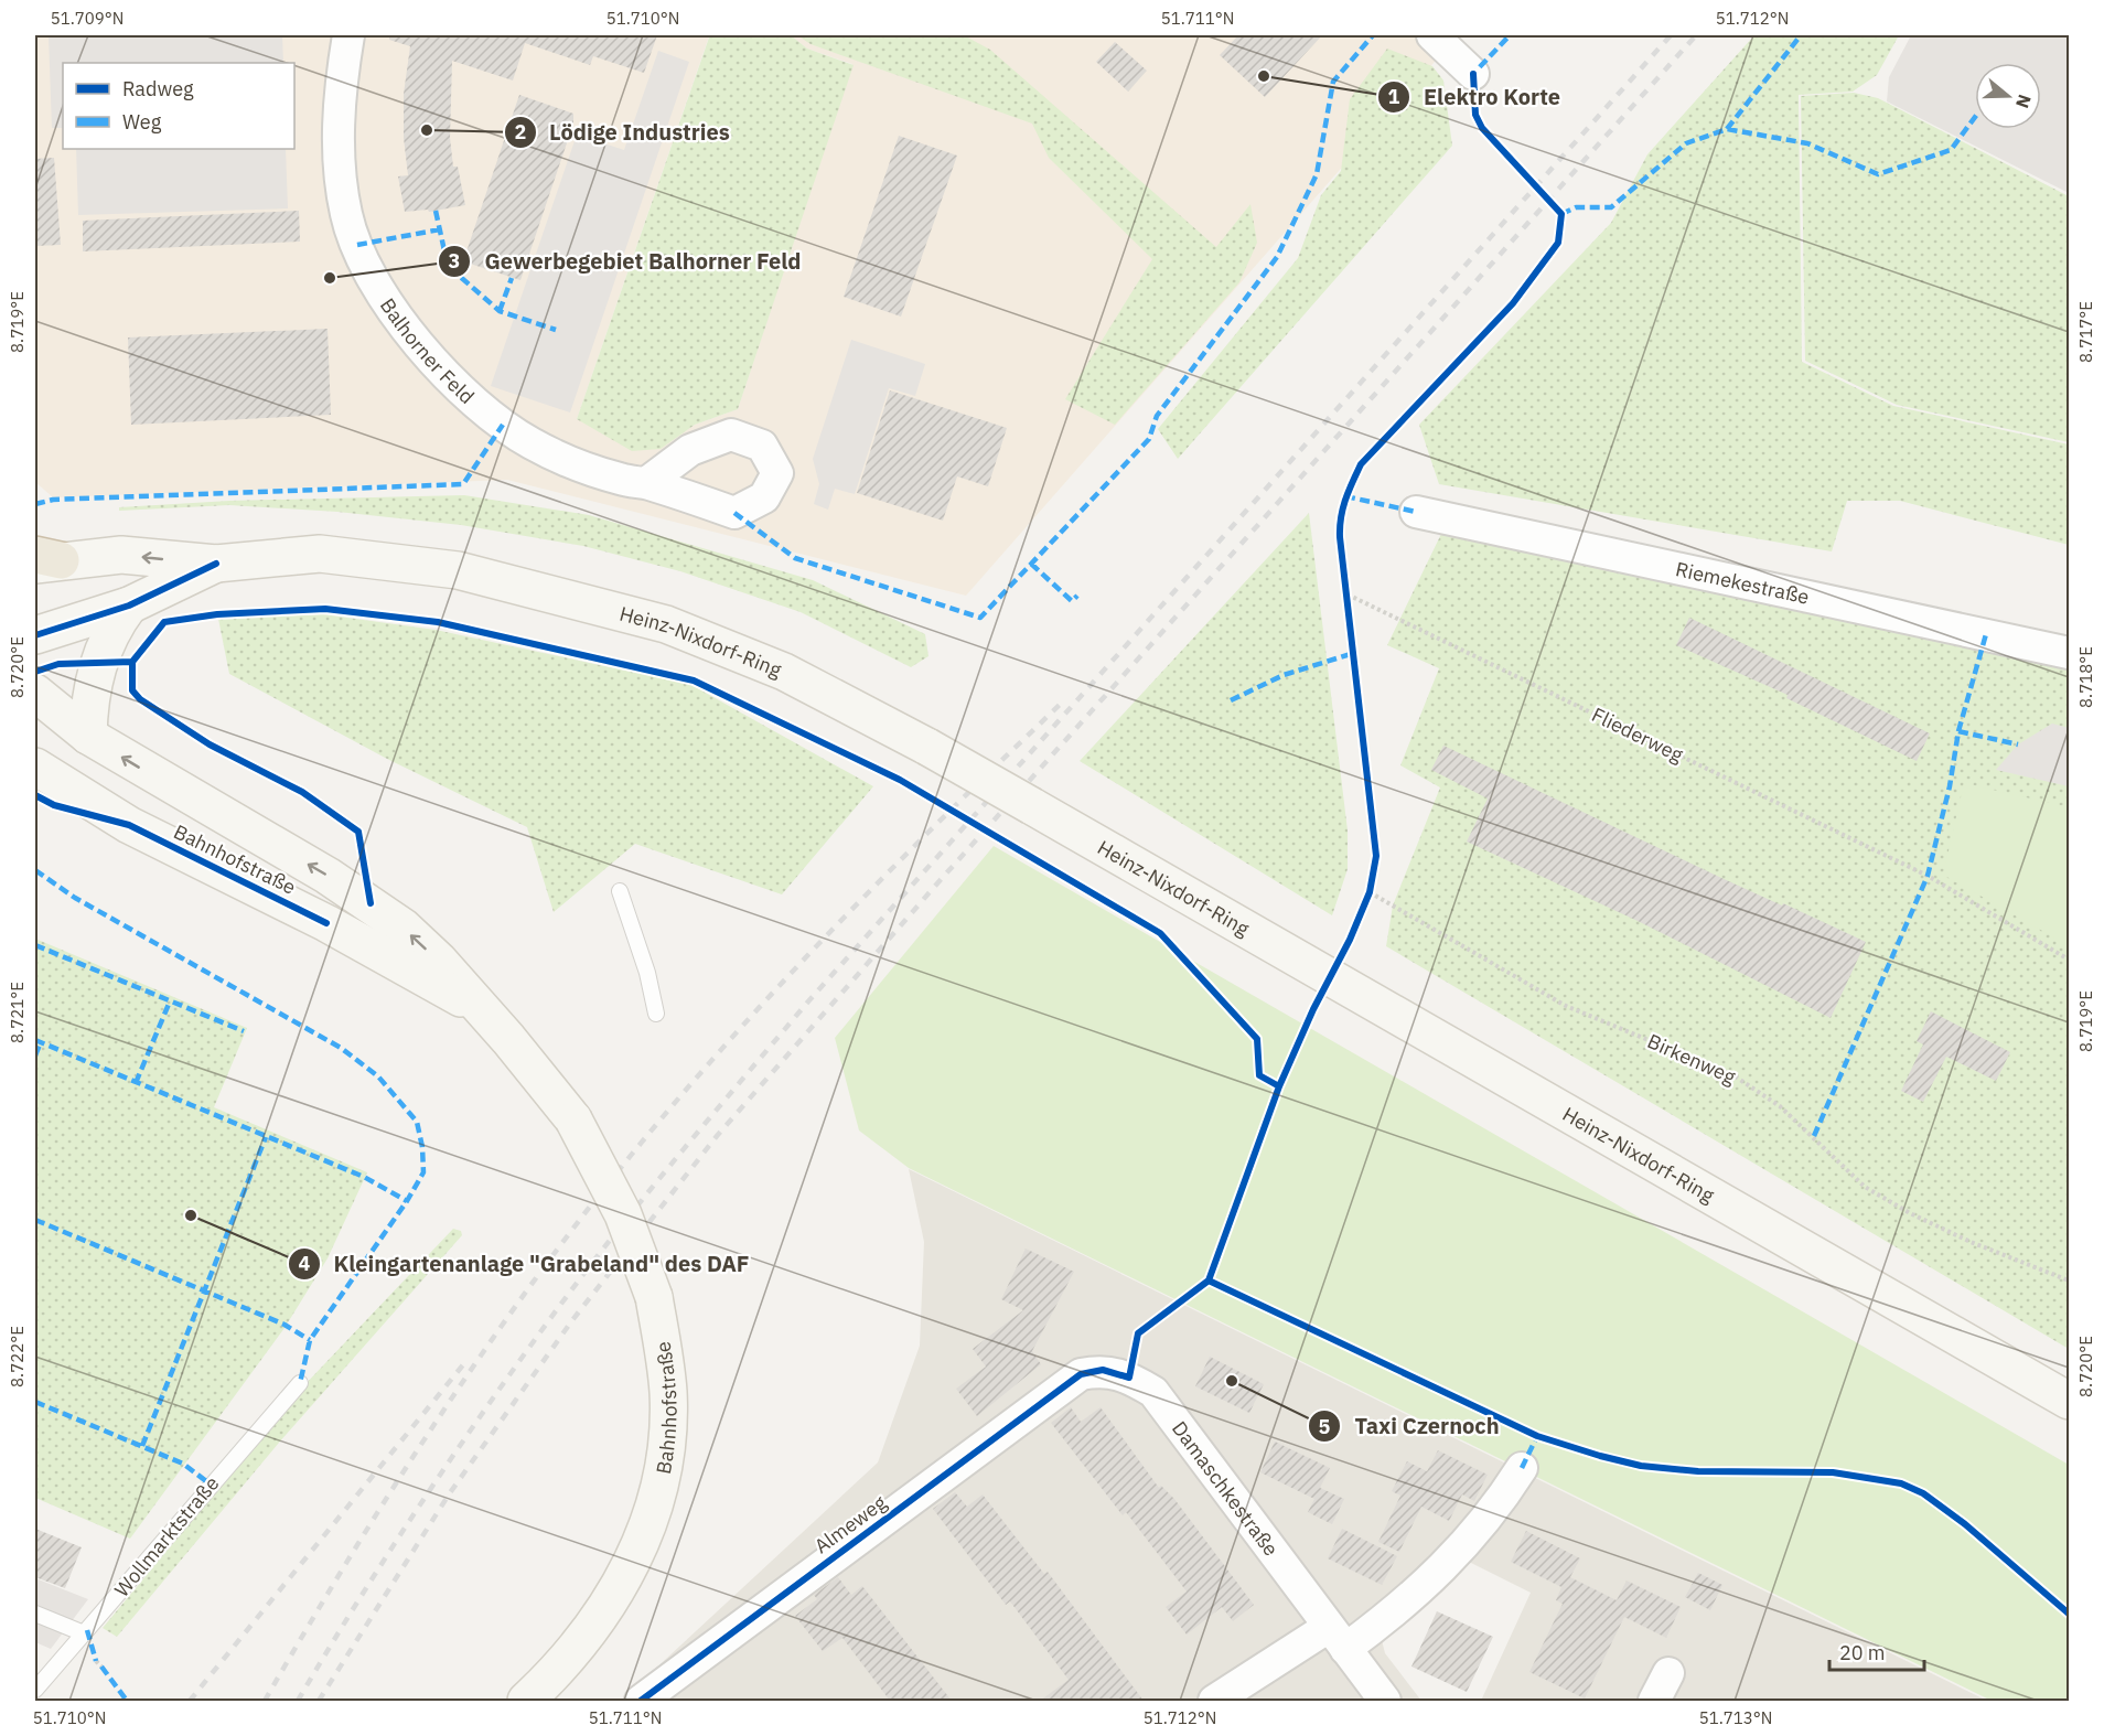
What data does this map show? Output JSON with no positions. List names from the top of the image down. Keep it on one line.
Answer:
{"streets":{"main road":["Heinz-Nixdorf-Ring","Bahnhofstraße"],"street":["Balhorner Feld","Riemekestraße","Damaschkestraße","Almeweg"],"lane":["Wollmarktstraße"],"path":["Fliederweg","Birkenweg"]},"crossings":[["Damaschkestraße","Almeweg"]],"places":["Elektro Korte","Lödige Industries","Gewerbegebiet Balhorner Feld","Kleingartenanlage \"Grabeland\" des DAF","Taxi Czernoch"],"legend":["Radweg","Weg"],"scale_bar":"20 m","north":"right","coordinates":["51.709°N","51.710°N","51.711°N","51.712°N","8.719°E","8.717°E","8.720°E","8.718°E","8.721°E","8.722°E","51.713°N"]}
